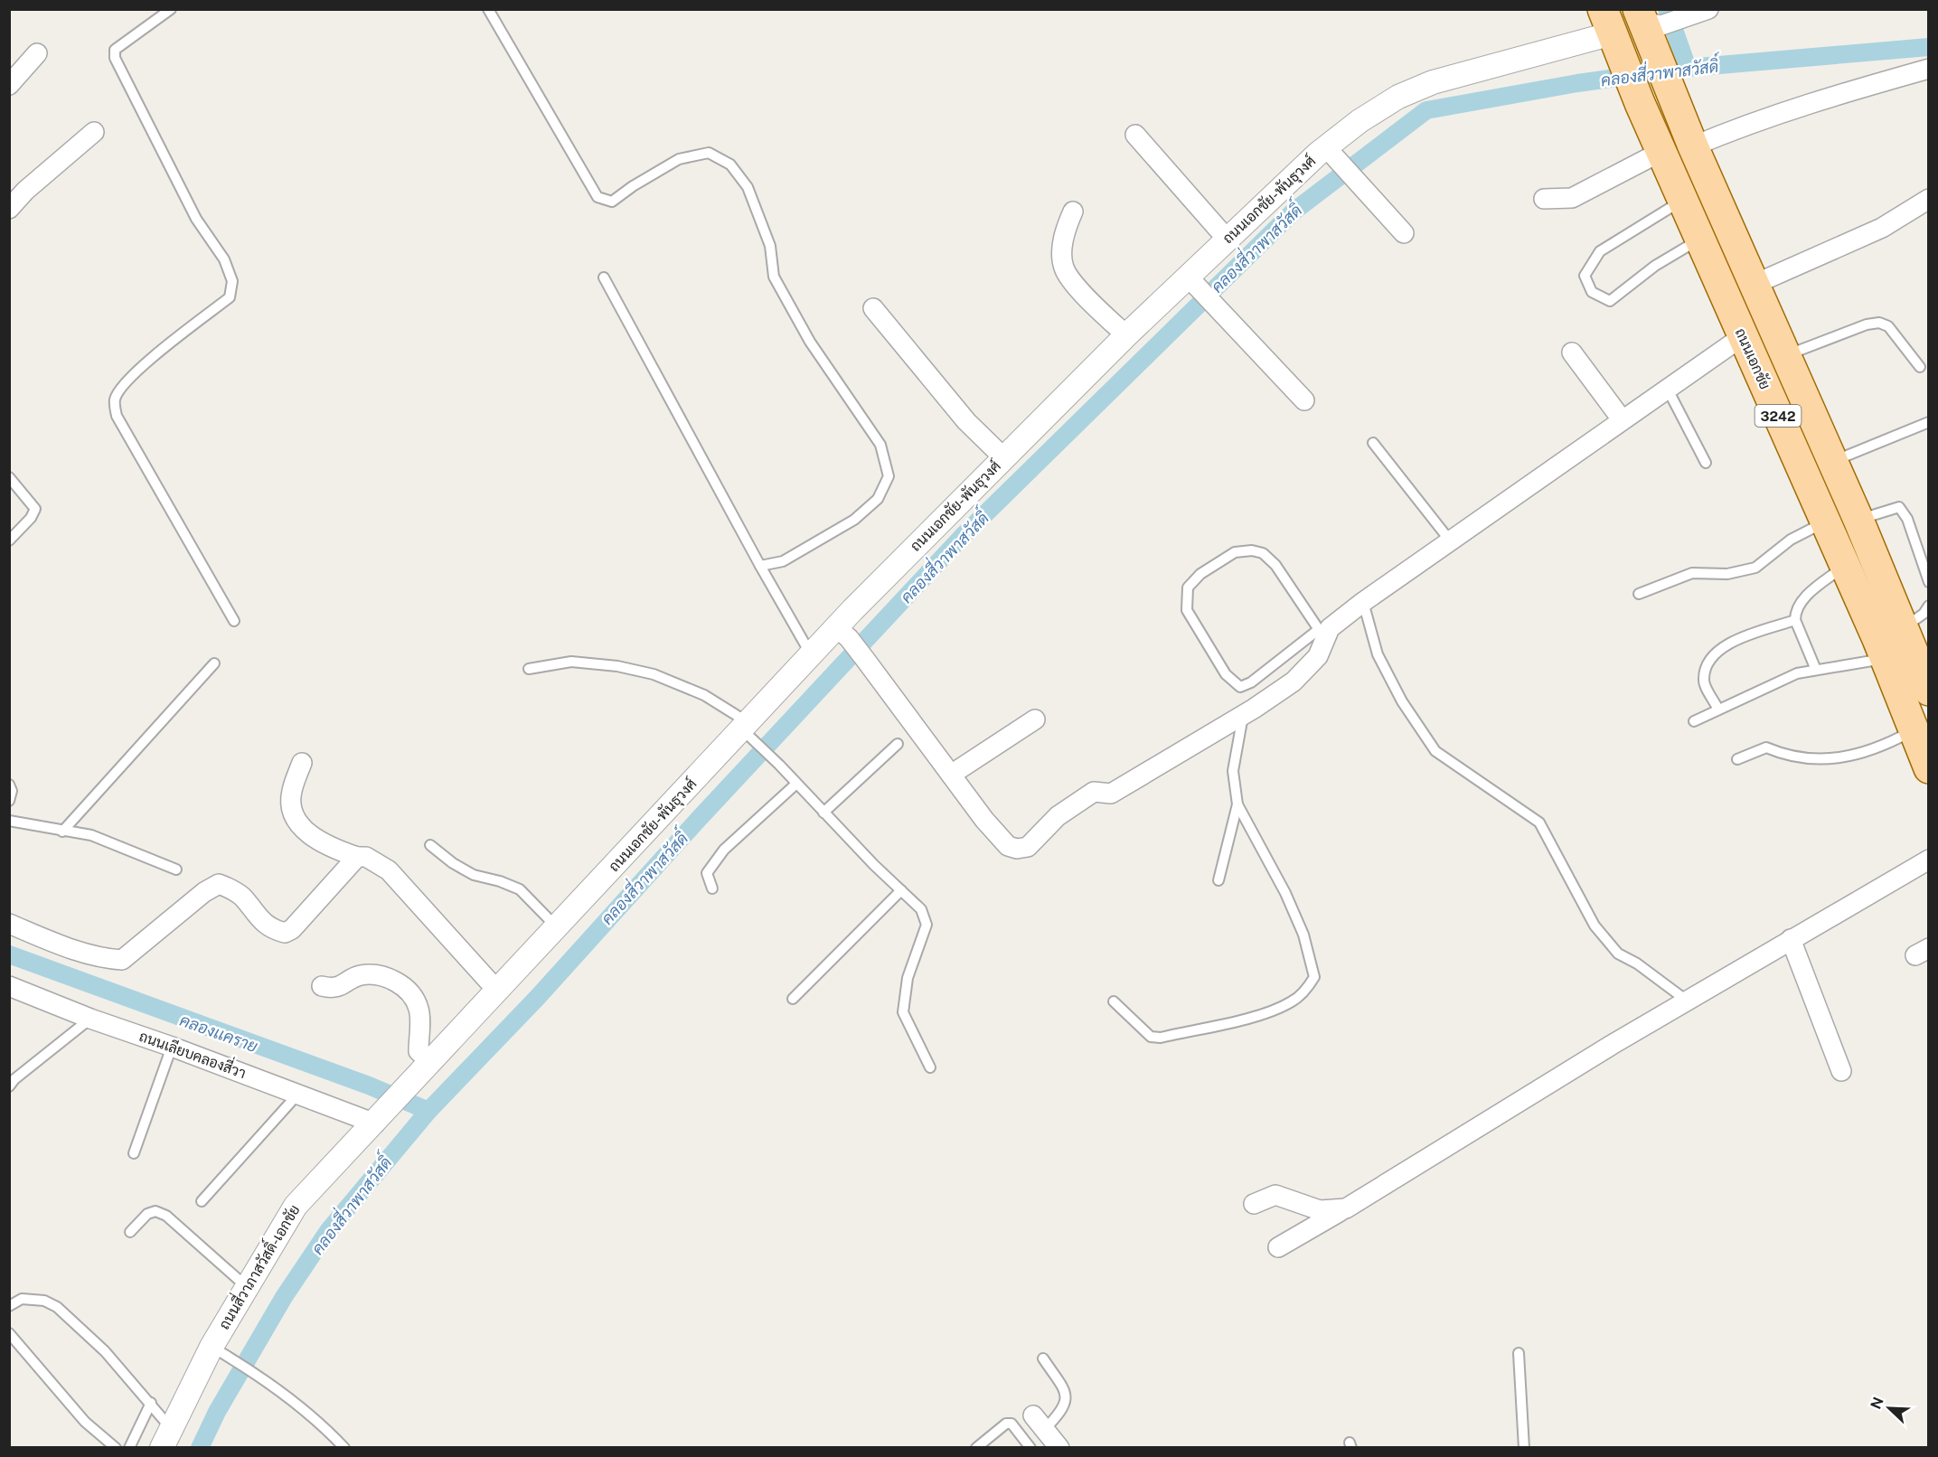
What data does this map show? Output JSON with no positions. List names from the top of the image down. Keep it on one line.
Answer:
{"streets":{"main road":["ถนนเอกชัย","3242"],"street":["ถนนเอกชัย-พันธุวงศ์","ถนนเลียบคลองสี่วา","ถนนสี่วาภาสวัสดิ์-เอกชัย"]},"crossings":[["ถนนเอกชัย-พันธุวงศ์","ถนนเอกชัย"],["ถนนเอกชัย-พันธุวงศ์","ถนนเลียบคลองสี่วา"],["ถนนเอกชัย-พันธุวงศ์","ถนนสี่วาภาสวัสดิ์-เอกชัย"],["ถนนเลียบคลองสี่วา","ถนนสี่วาภาสวัสดิ์-เอกชัย"]],"water":["คลองสี่วาพาสวัสดิ์","คลองเเคราย"],"north":"top left"}
